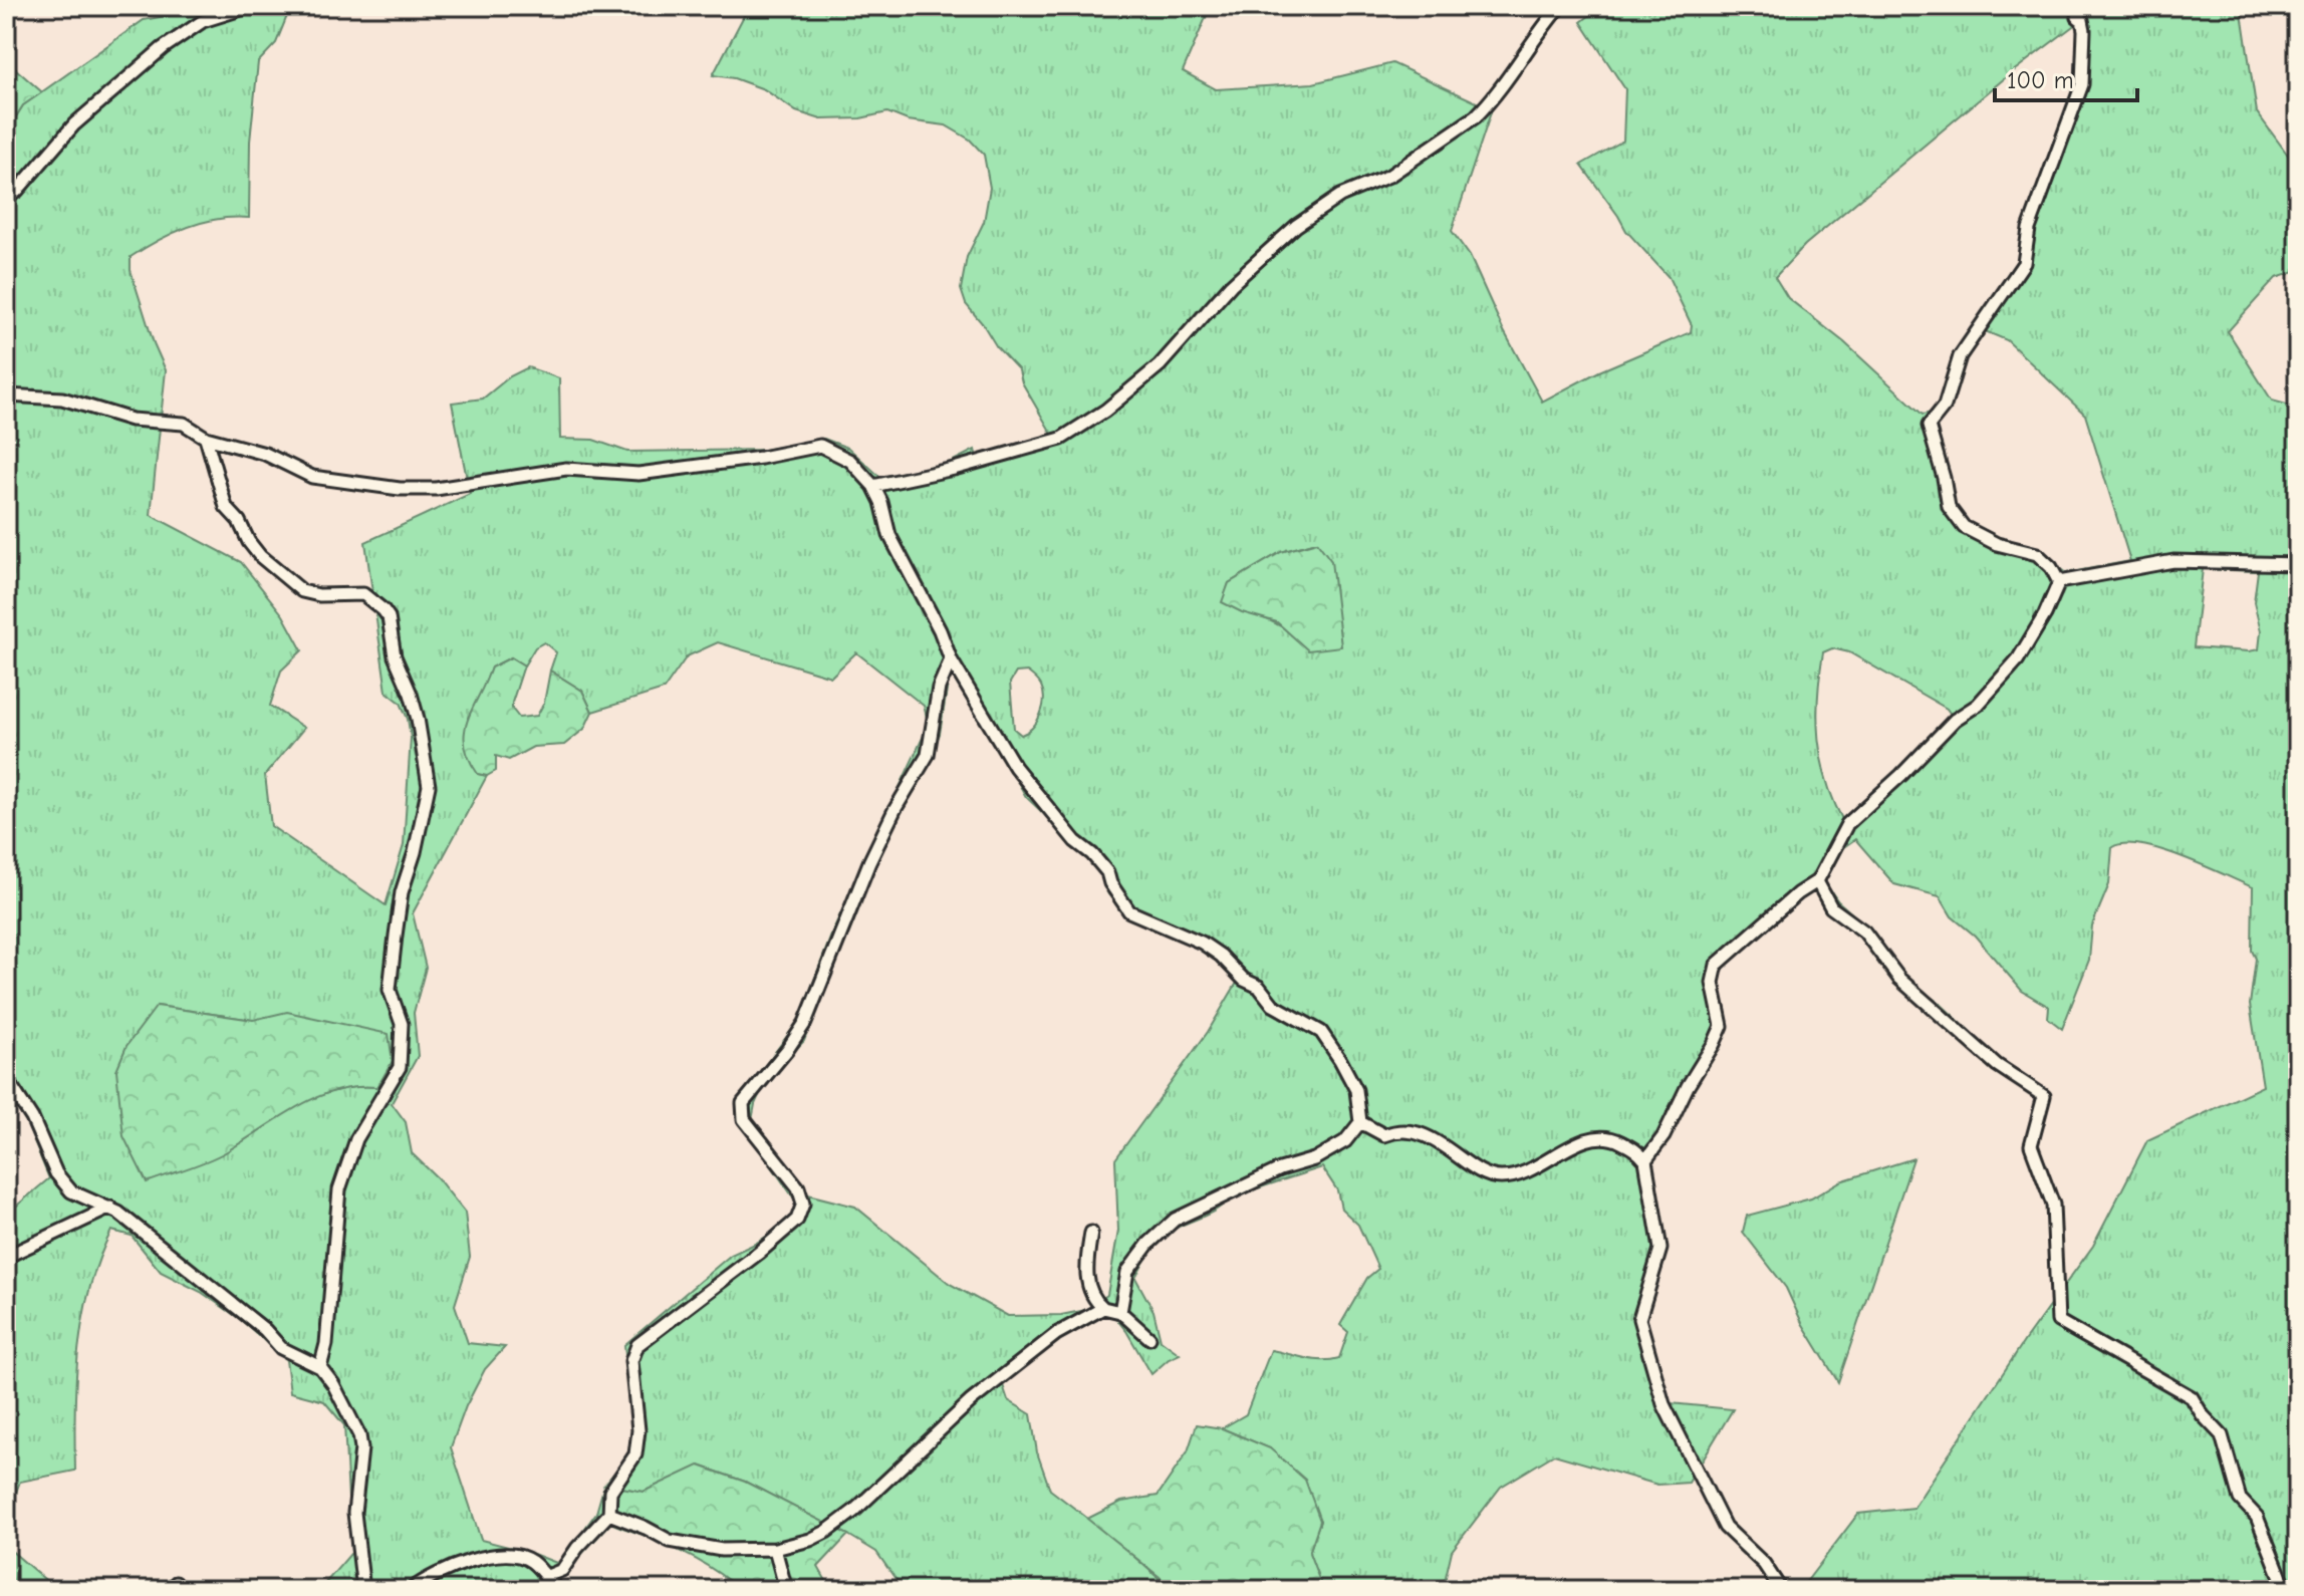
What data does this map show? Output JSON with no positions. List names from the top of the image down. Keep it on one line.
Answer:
{"scale_bar":"100 m"}
